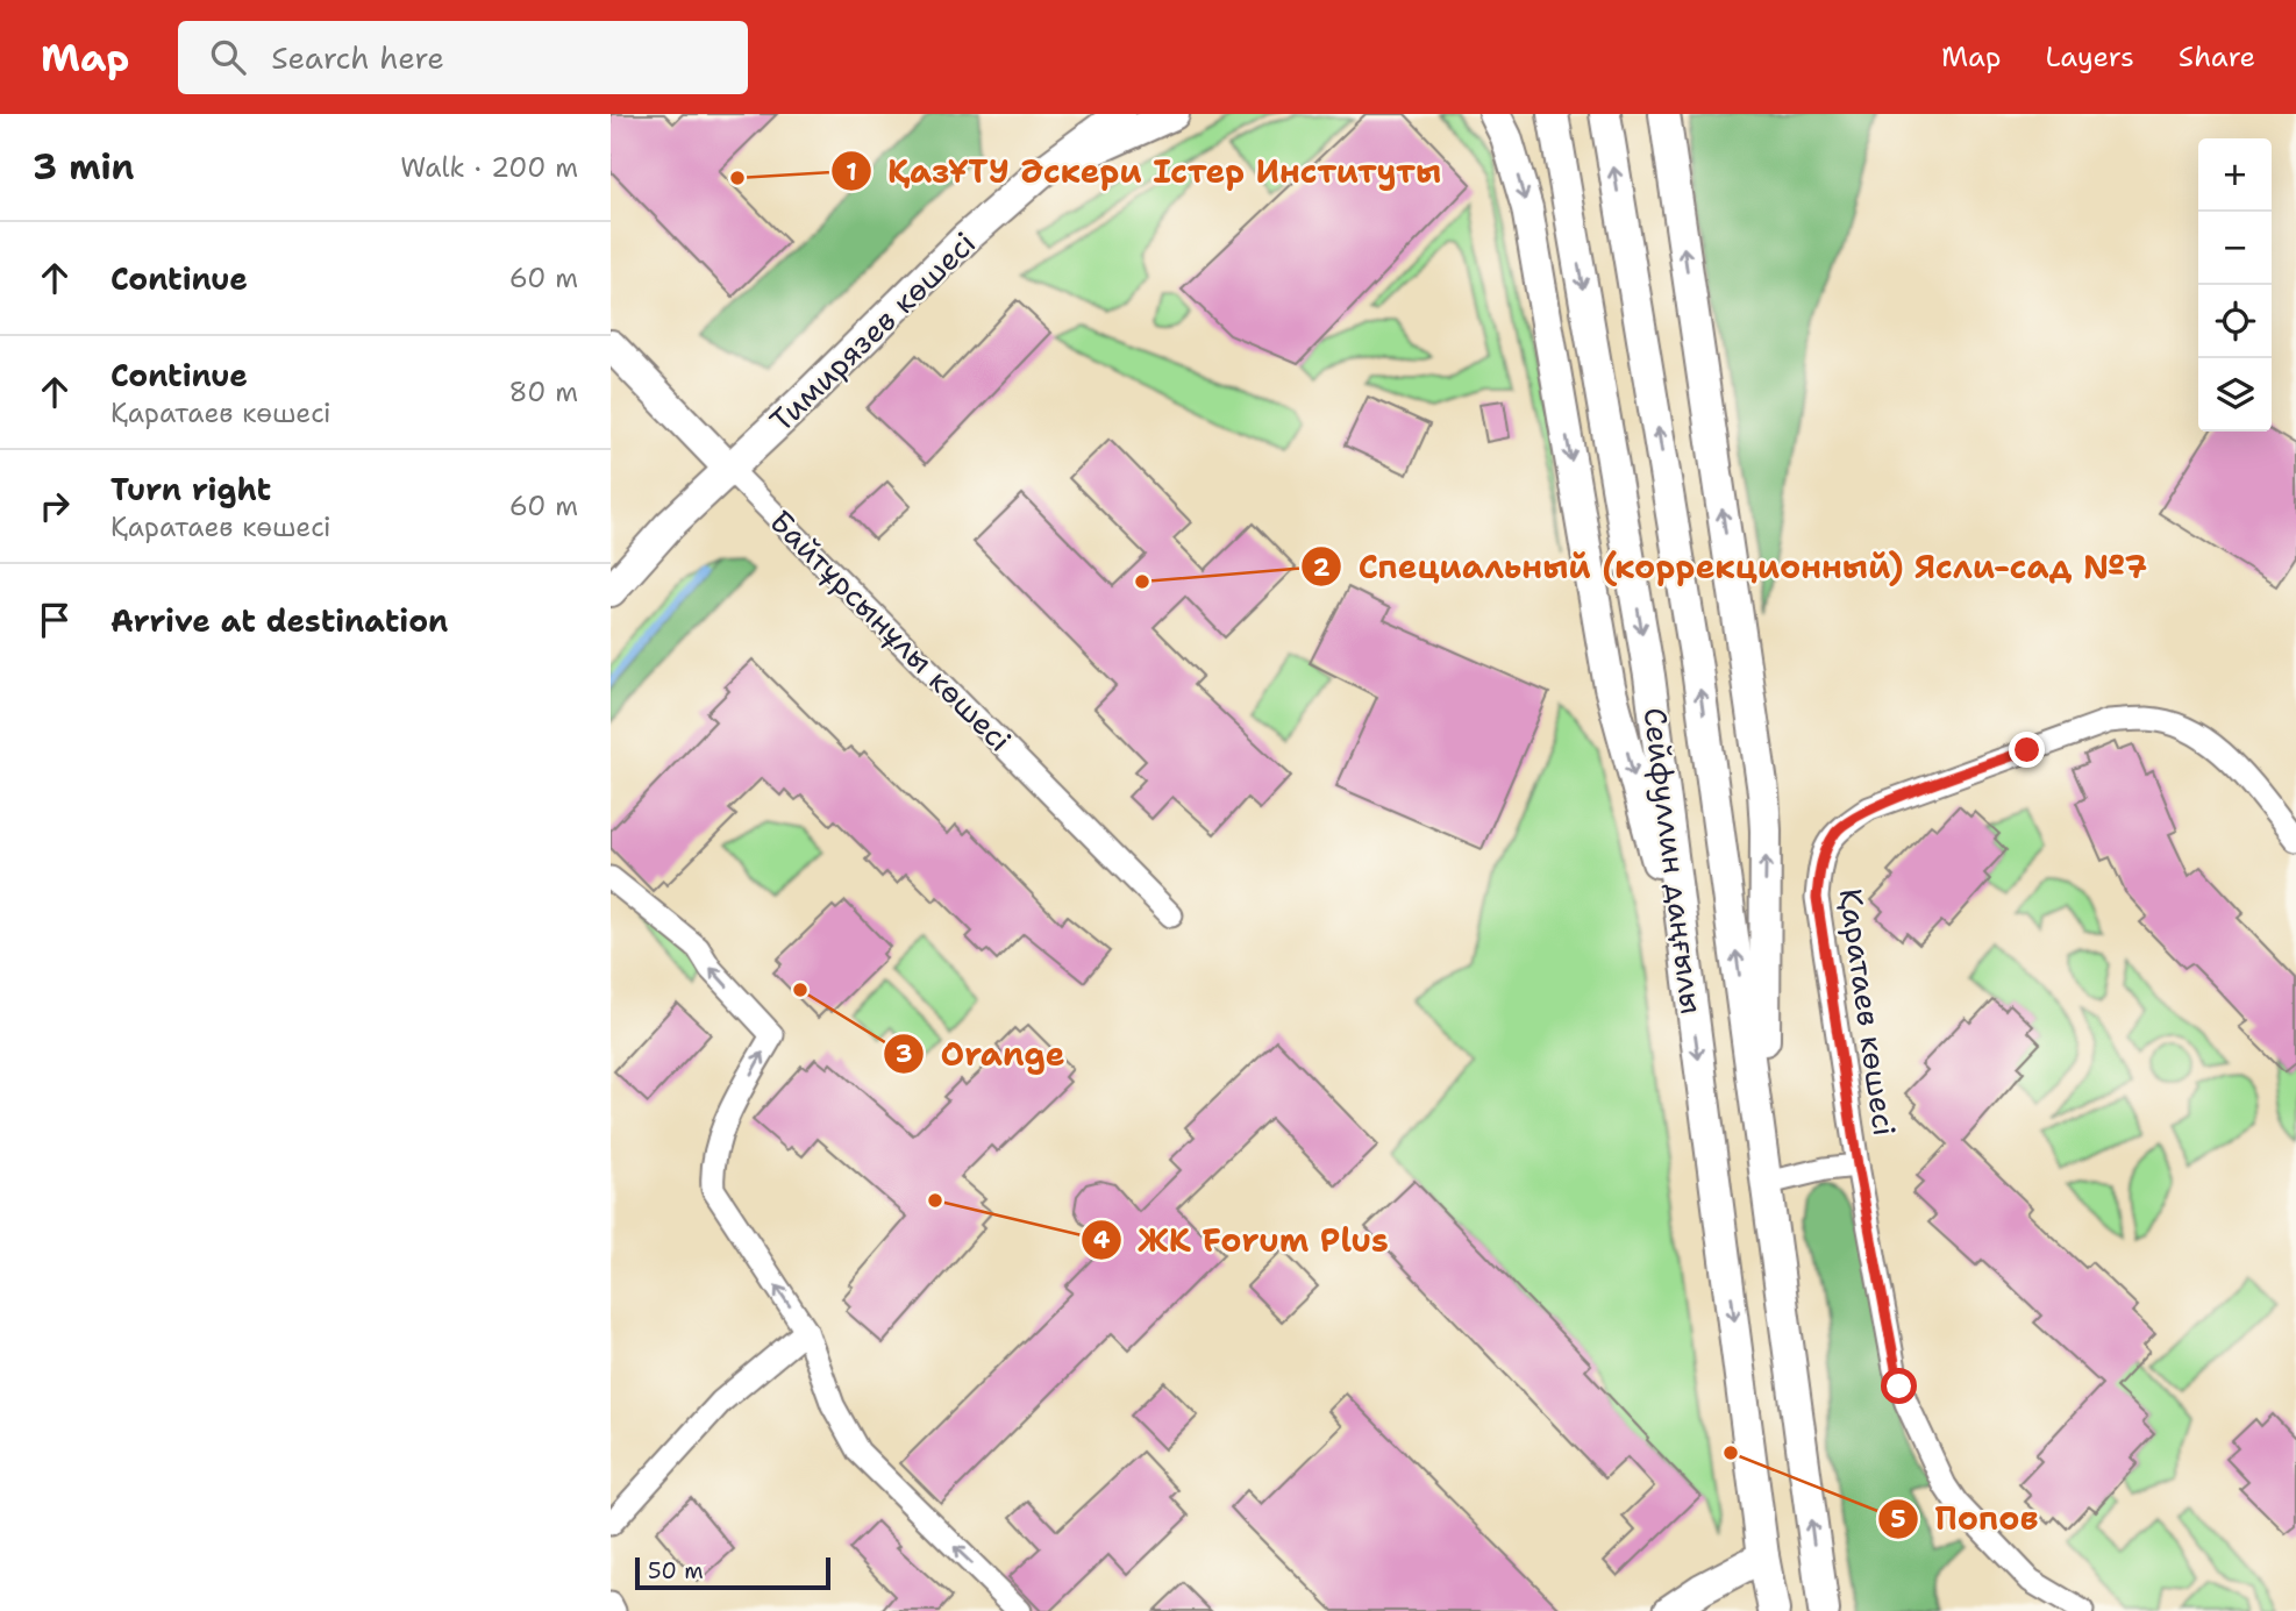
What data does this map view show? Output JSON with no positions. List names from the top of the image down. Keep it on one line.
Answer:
{"streets":{"main road":["Тимирязев көшесі","Байтұрсынұлы көшесі","Сейфуллин даңғылы"],"street":["Қаратаев көшесі"]},"crossings":[["Тимирязев көшесі","Байтұрсынұлы көшесі"],["Сейфуллин даңғылы","Қаратаев көшесі"]],"places":["ҚазҰТУ Әскери Істер Институты","Специальный (коррекционный) Ясли-сад №7","Orange","ЖК Forum Plus","Попов"],"scale_bar":"50 m","page":{"header":"Map","search":"Search here","nav":["Map","Layers","Share"],"heading":["3 min","Walk · 200 m"],"map_buttons":["+","−"],"list":[["Continue","60 m"],["Continue","Қаратаев көшесі","80 m"],["Turn right","Қаратаев көшесі","60 m"],"Arrive at destination"],"scale":"50 m"}}
